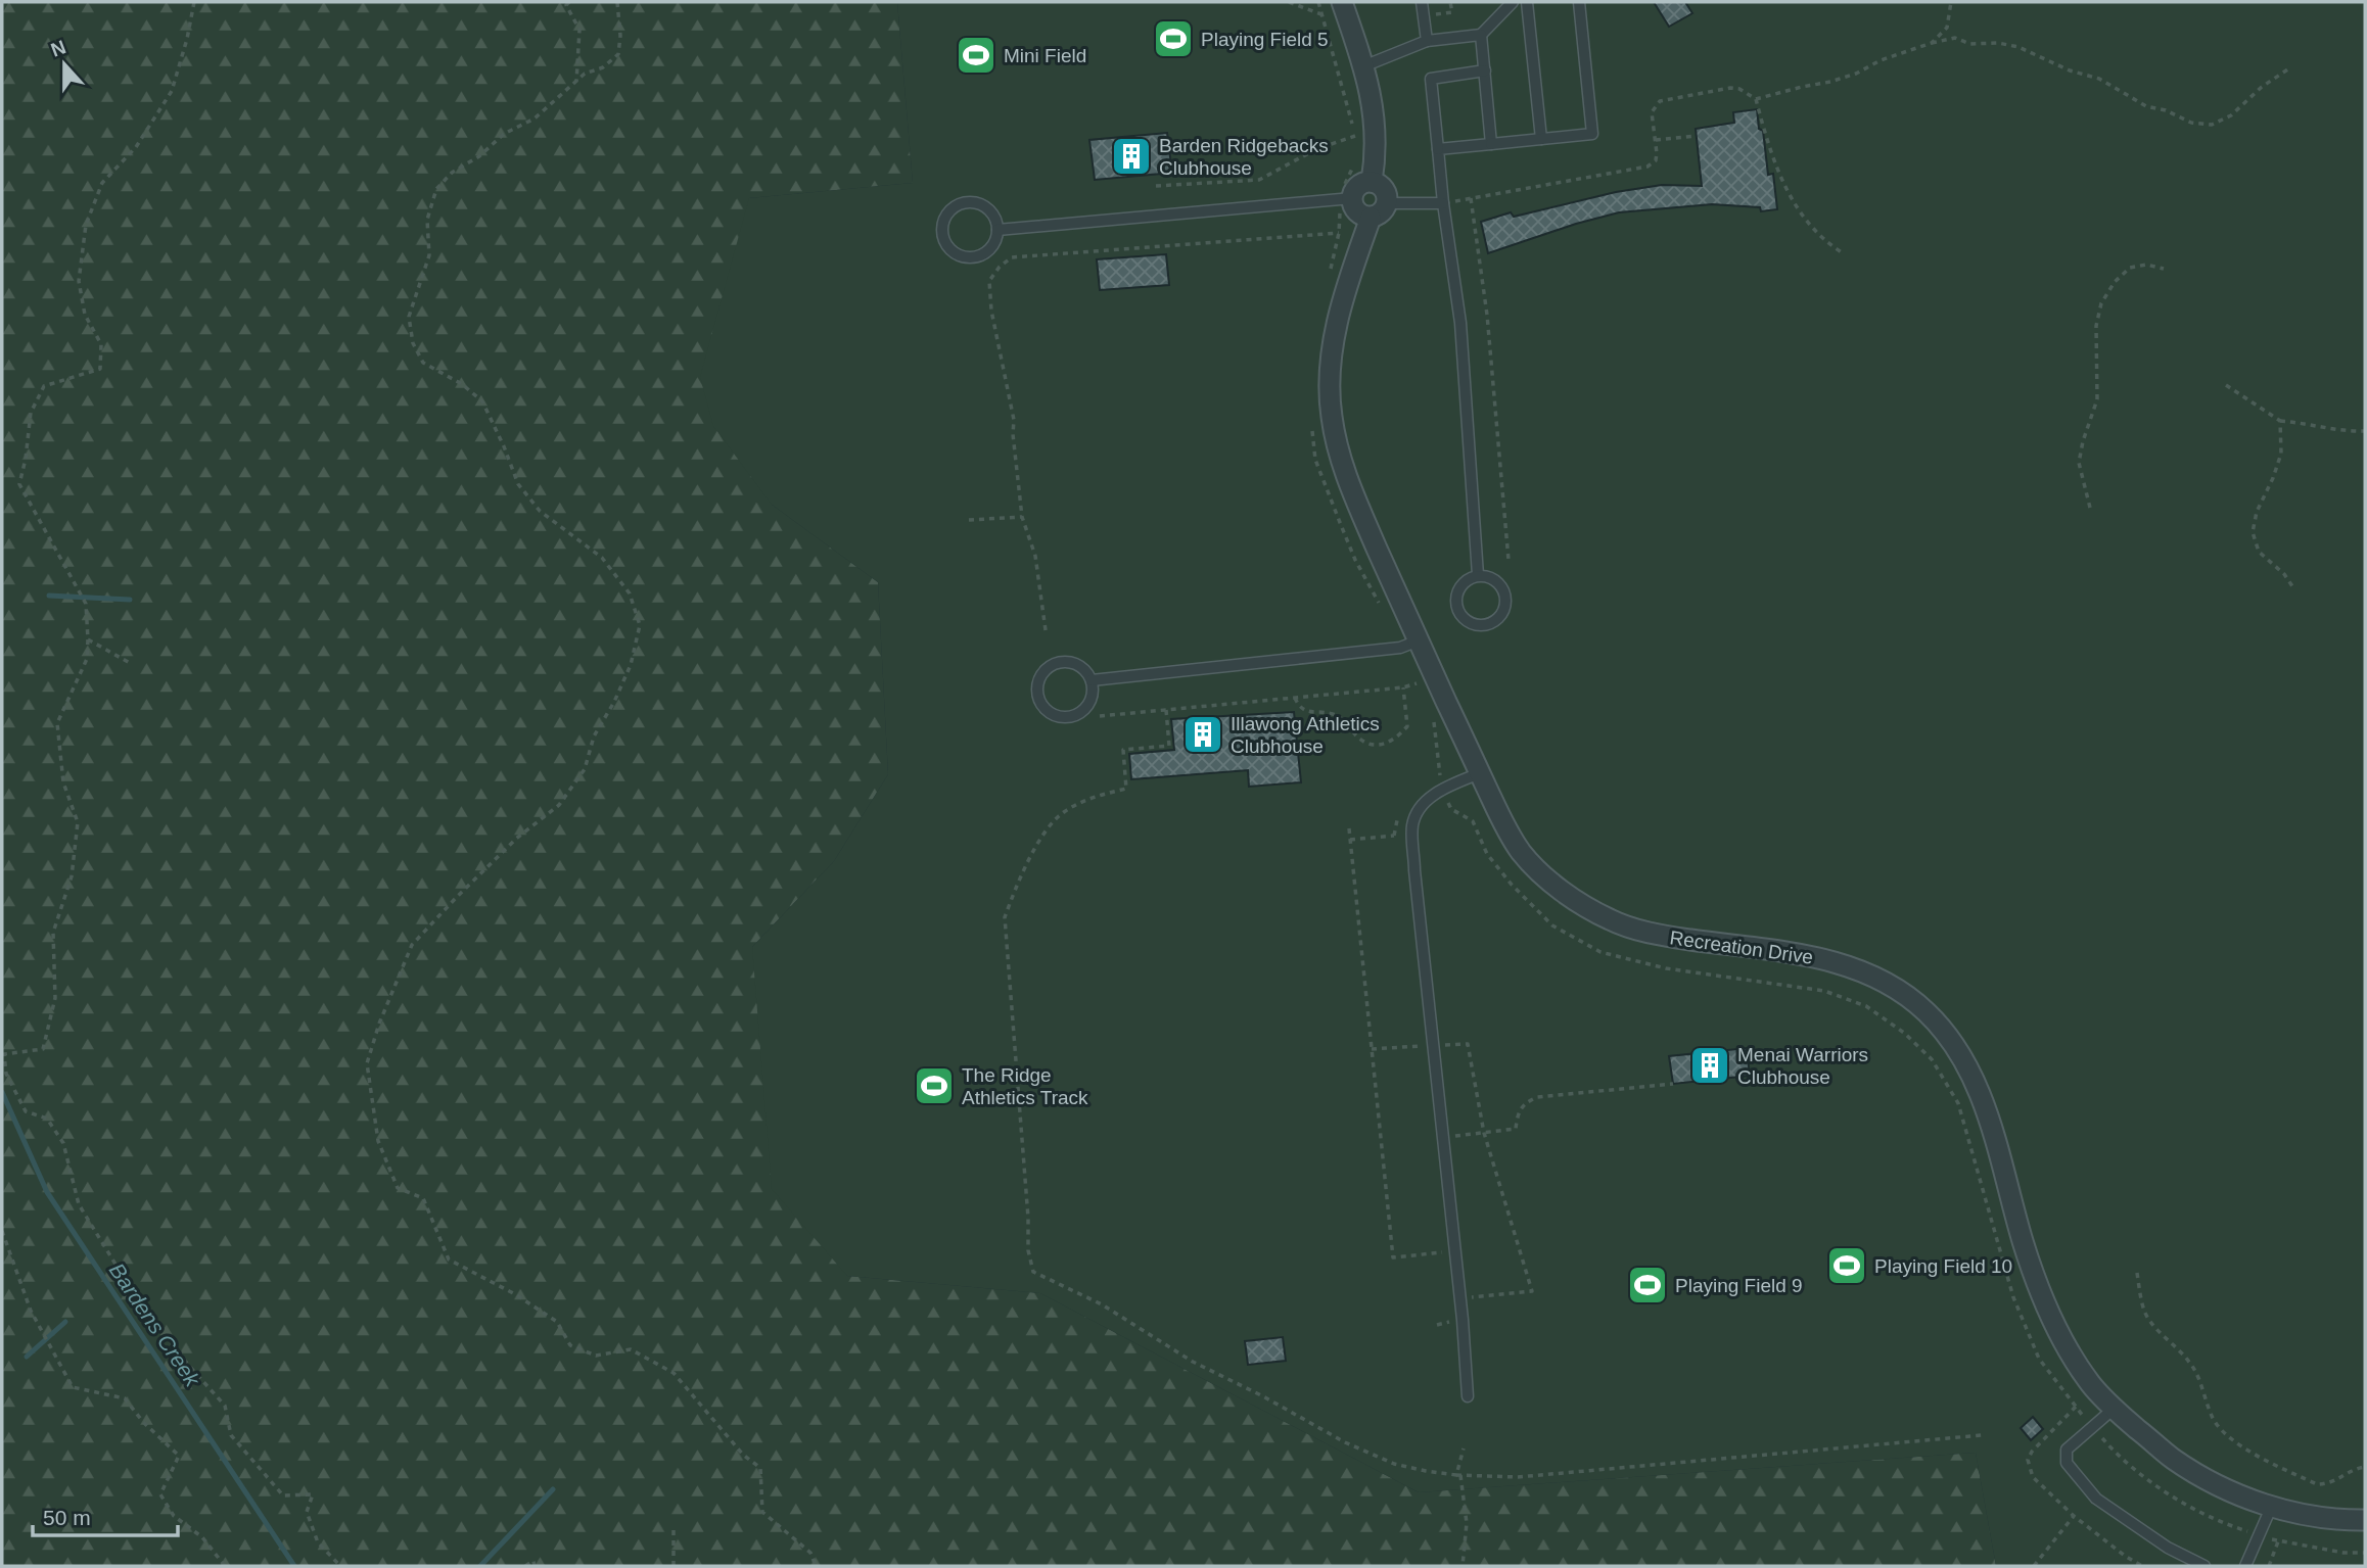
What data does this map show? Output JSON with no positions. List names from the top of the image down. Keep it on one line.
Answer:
{"streets":{"street":["Recreation Drive"]},"water":["Bardens Creek"],"places":{"sports":["Playing Field 5","Mini Field","The Ridge Athletics Track","Playing Field 10","Playing Field 9"],"building":["Barden Ridgebacks Clubhouse","Illawong Athletics Clubhouse","Menai Warriors Clubhouse"]},"scale_bar":"50 m","north":"top"}
